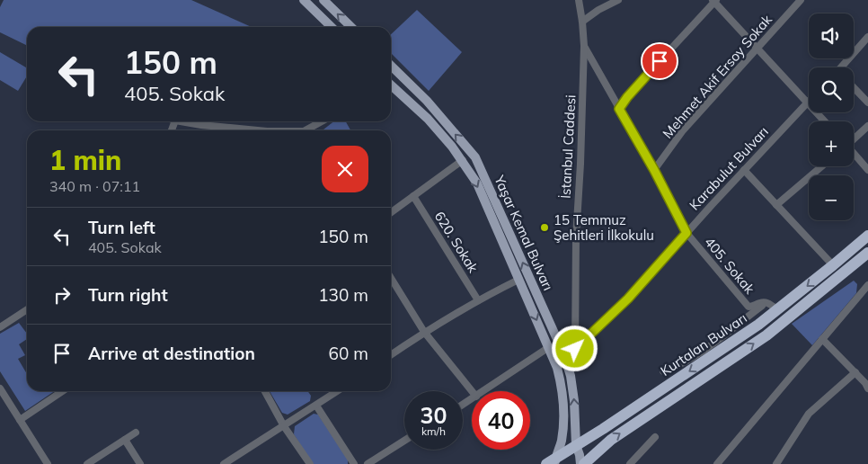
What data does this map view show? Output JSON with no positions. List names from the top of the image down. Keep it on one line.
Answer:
{"streets":{"highway":["Kurtalan Bulvarı"],"main road":["Yaşar Kemal Bulvarı"],"street":["Mehmet Akif Ersoy Sokak","İstanbul Caddesi","Karabulut Bulvarı","620. Sokak","405. Sokak"]},"crossings":[["Mehmet Akif Ersoy Sokak","405. Sokak"],["İstanbul Caddesi","Karabulut Bulvarı"],["İstanbul Caddesi","405. Sokak"],["Karabulut Bulvarı","Yaşar Kemal Bulvarı"],["Karabulut Bulvarı","405. Sokak"],["Yaşar Kemal Bulvarı","Kurtalan Bulvarı"],["405. Sokak","Kurtalan Bulvarı"]],"places":["15 Temmuz Şehitleri İlkokulu"],"page":{"map_buttons":["+","−"],"turn":["150 m","405. Sokak"],"heading":["1 min","340 m · 07:11"],"list":[{"name":"Turn left","note":"405. Sokak","value":"150 m"},{"name":"Turn right","value":"130 m"},{"name":"Arrive at destination","value":"60 m"}],"speed":"30 km/h","limit":"40"}}
